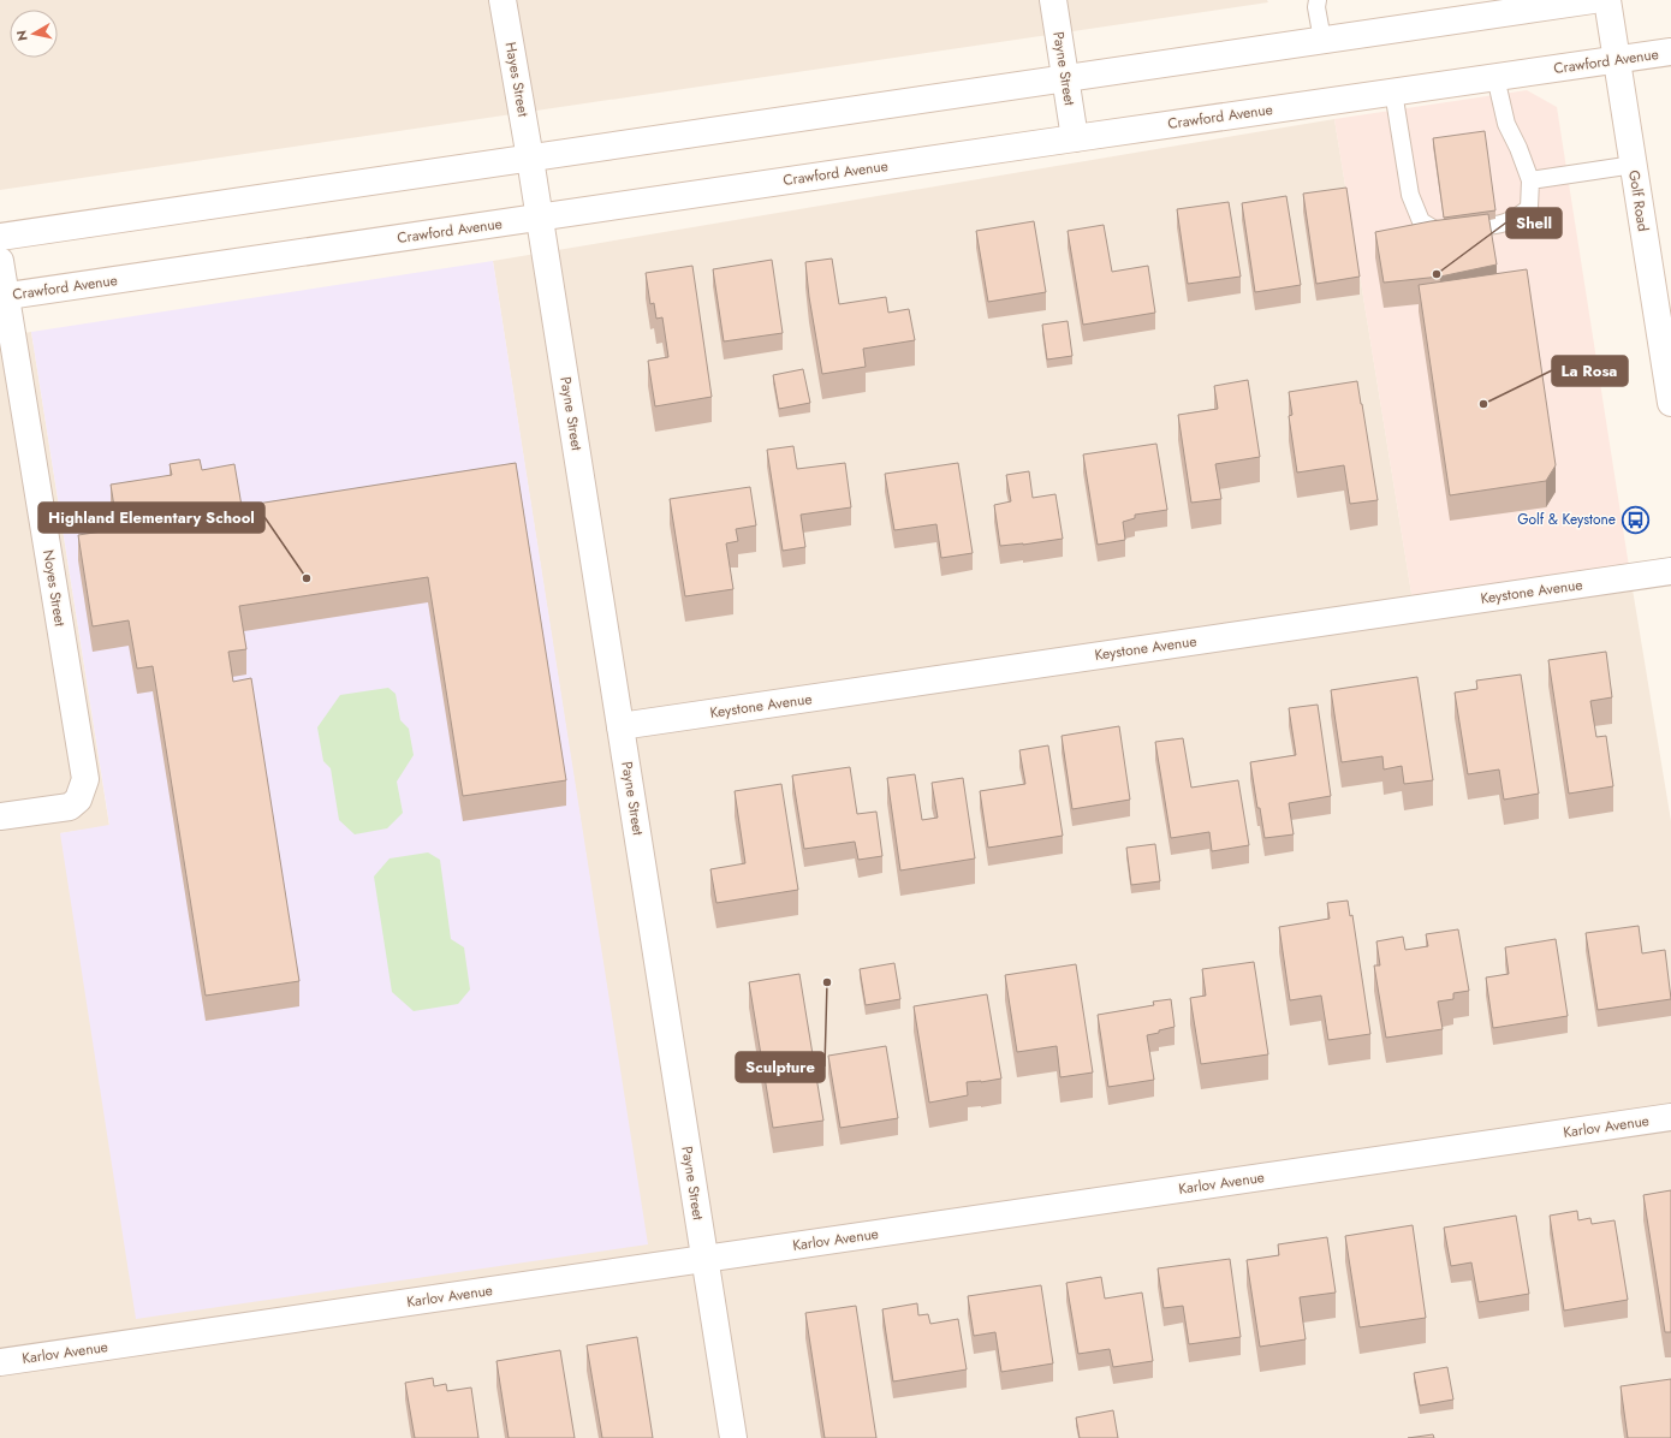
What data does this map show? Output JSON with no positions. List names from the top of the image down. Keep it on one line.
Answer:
{"streets":{"street":["Crawford Avenue","Payne Street","Hayes Street","Golf Road","Noyes Street","Keystone Avenue","Karlov Avenue"]},"crossings":[["Crawford Avenue","Payne Street"],["Crawford Avenue","Golf Road"],["Crawford Avenue","Noyes Street"],["Payne Street","Hayes Street"],["Payne Street","Keystone Avenue"],["Payne Street","Karlov Avenue"]],"places":{"other":["Shell","La Rosa","Highland Elementary School","Sculpture"],"bus stop":["Golf & Keystone"]},"north":"left"}
